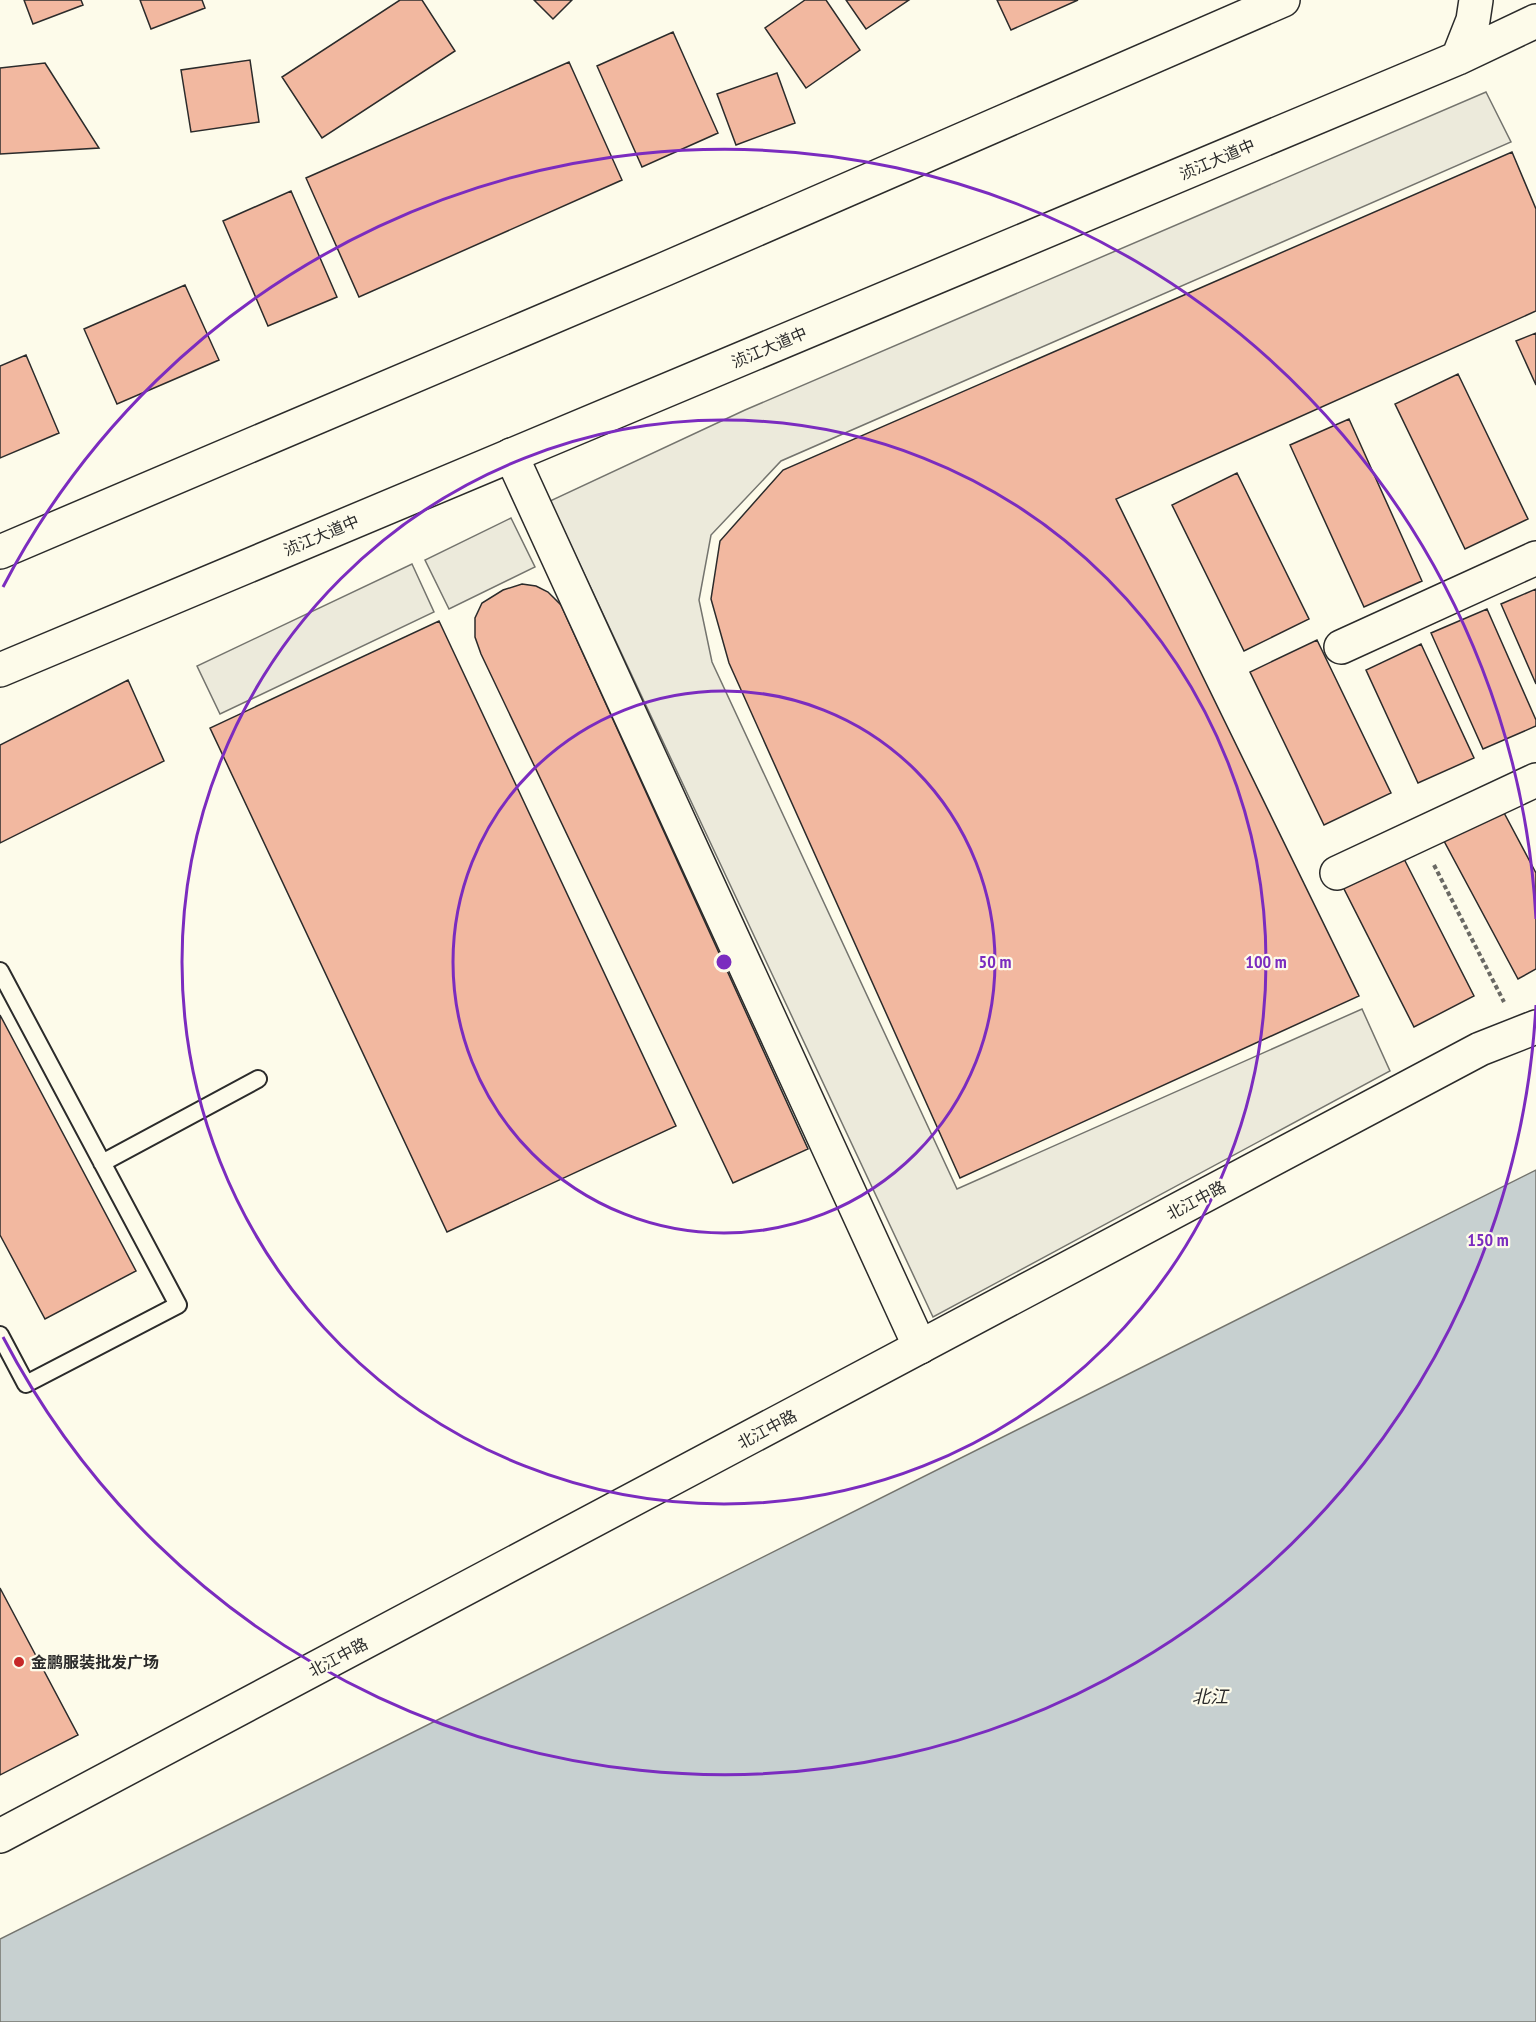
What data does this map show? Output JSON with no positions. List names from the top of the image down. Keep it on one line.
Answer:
{"streets":{"street":["浈江大道中","北江中路"]},"water":["北江"],"places":["金鹏服装批发广场"],"rings":["50 m","100 m","150 m"]}
